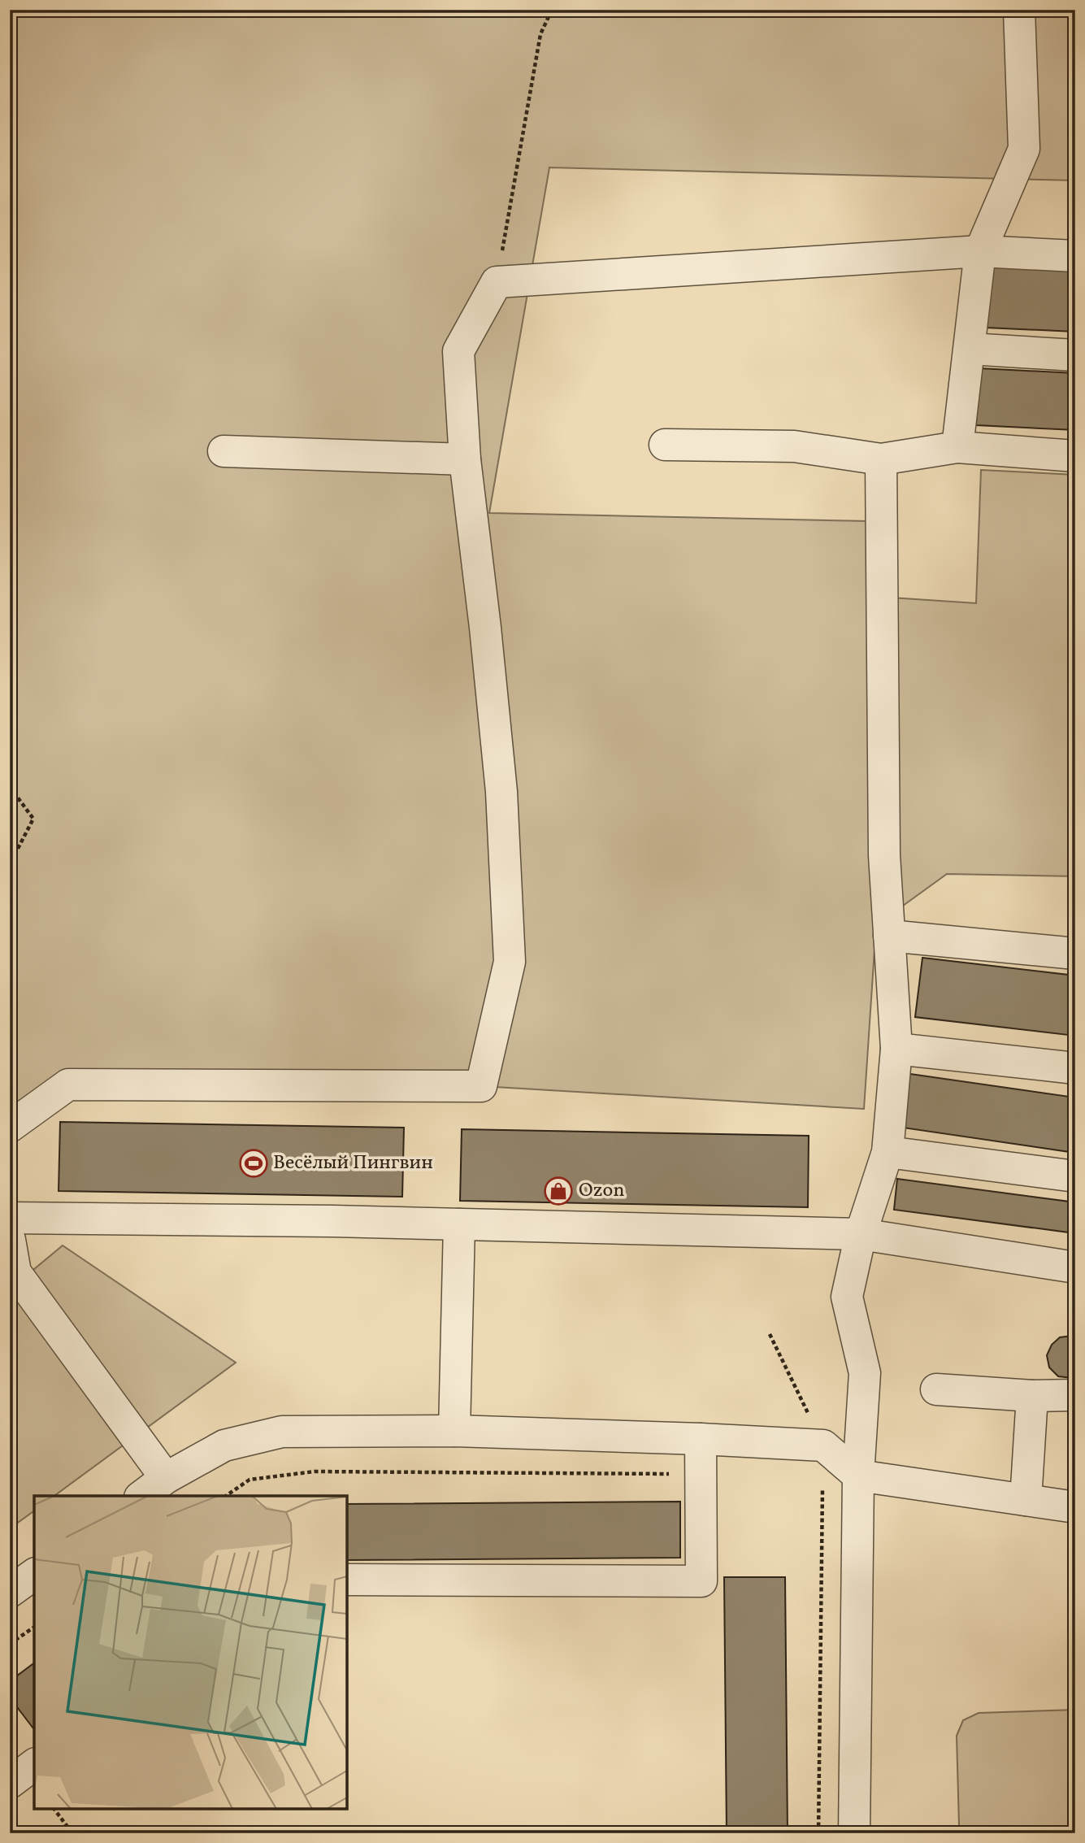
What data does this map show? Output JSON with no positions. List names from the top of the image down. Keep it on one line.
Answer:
{"places":{"sports":["Весёлый Пингвин"],"shop":["Ozon"]}}
